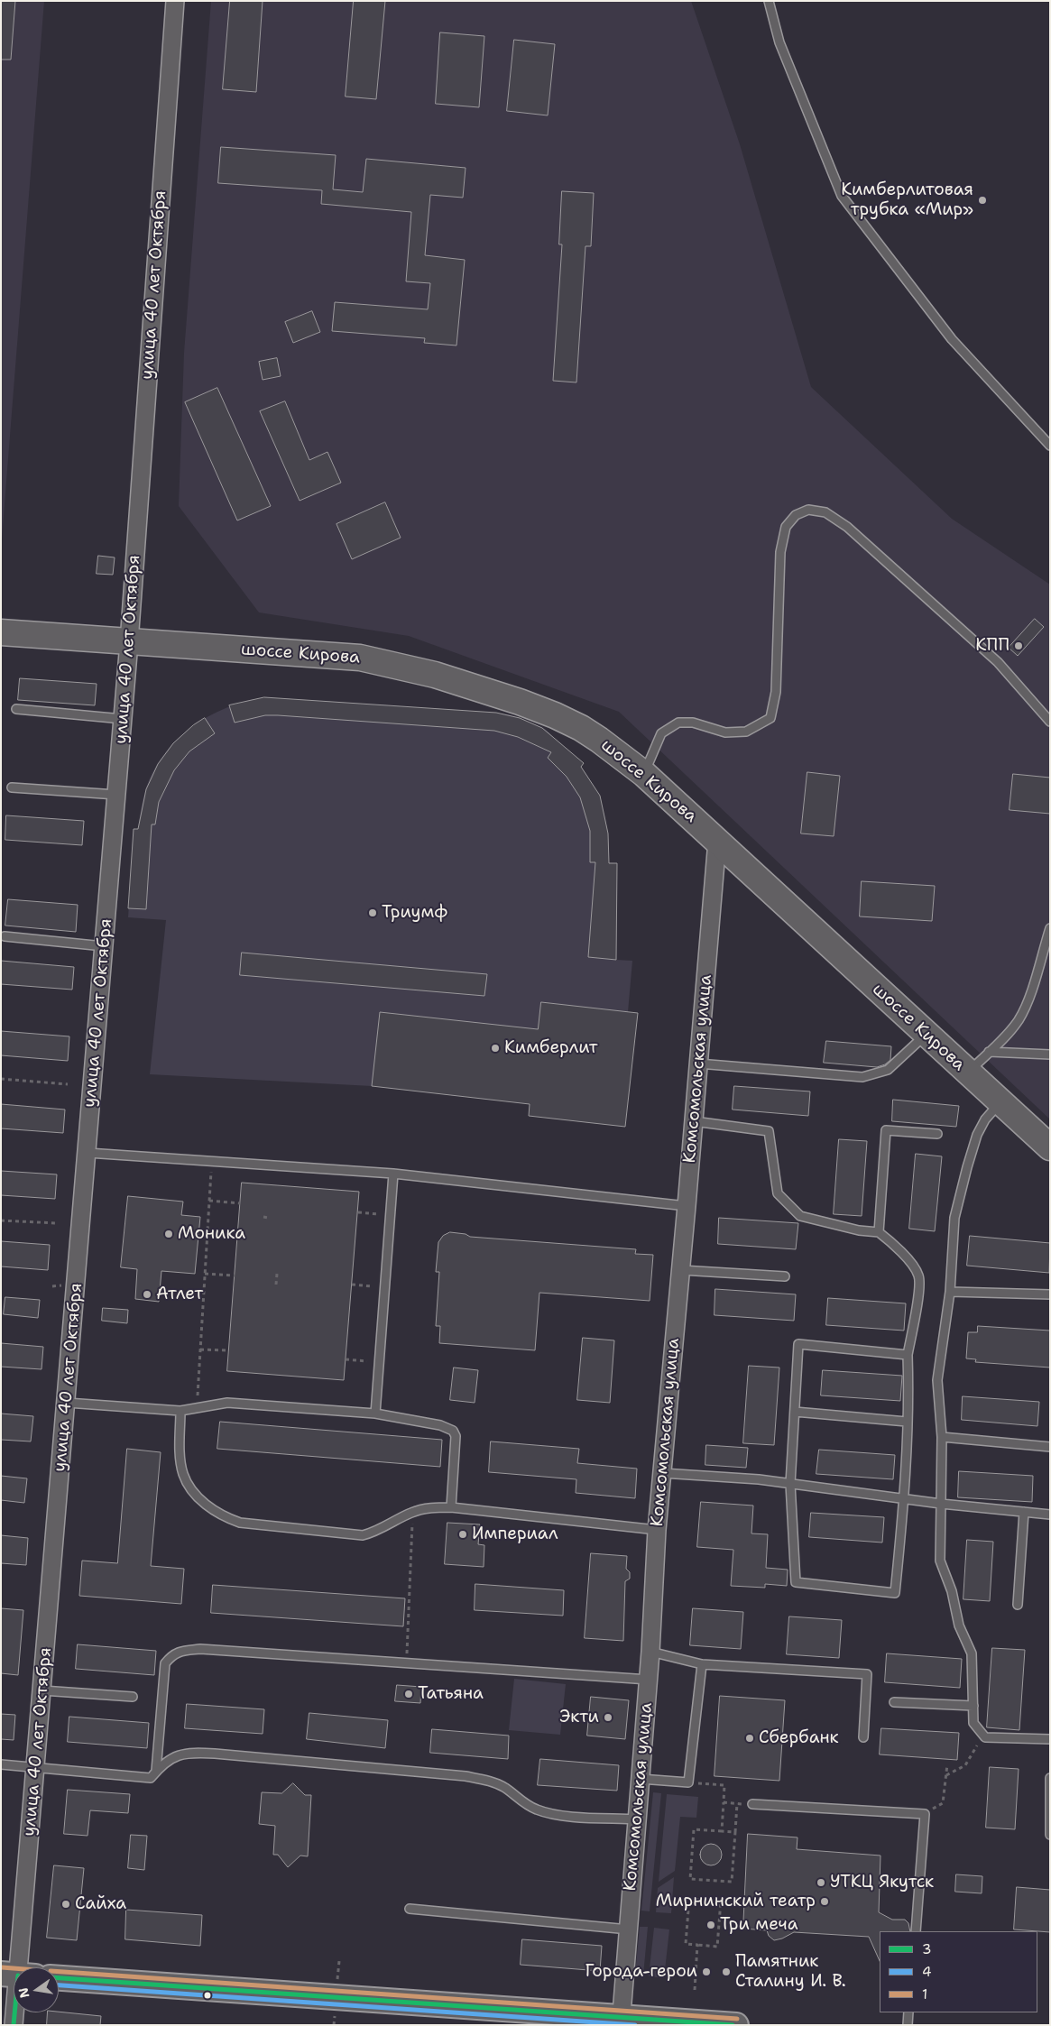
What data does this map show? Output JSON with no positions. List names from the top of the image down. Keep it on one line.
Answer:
{"streets":{"main road":["шоссе Кирова"],"street":["улица 40 лет Октября","Комсомольская улица"]},"crossings":[["улица 40 лет Октября","шоссе Кирова"],["шоссе Кирова","Комсомольская улица"]],"places":["Кимберлитовая трубка «Мир»","КПП","Триумф","Кимберлит","Моника","Атлет","Империал","Татьяна","Экти","Сбербанк","УТКЦ Якутск","Мирнинский театр","Сайха","Три меча","Города-герои","Памятник Сталину И. В."],"lines":["transit line 1","transit line 3","transit line 4"],"legend":["3","4","1"],"north":"left"}
